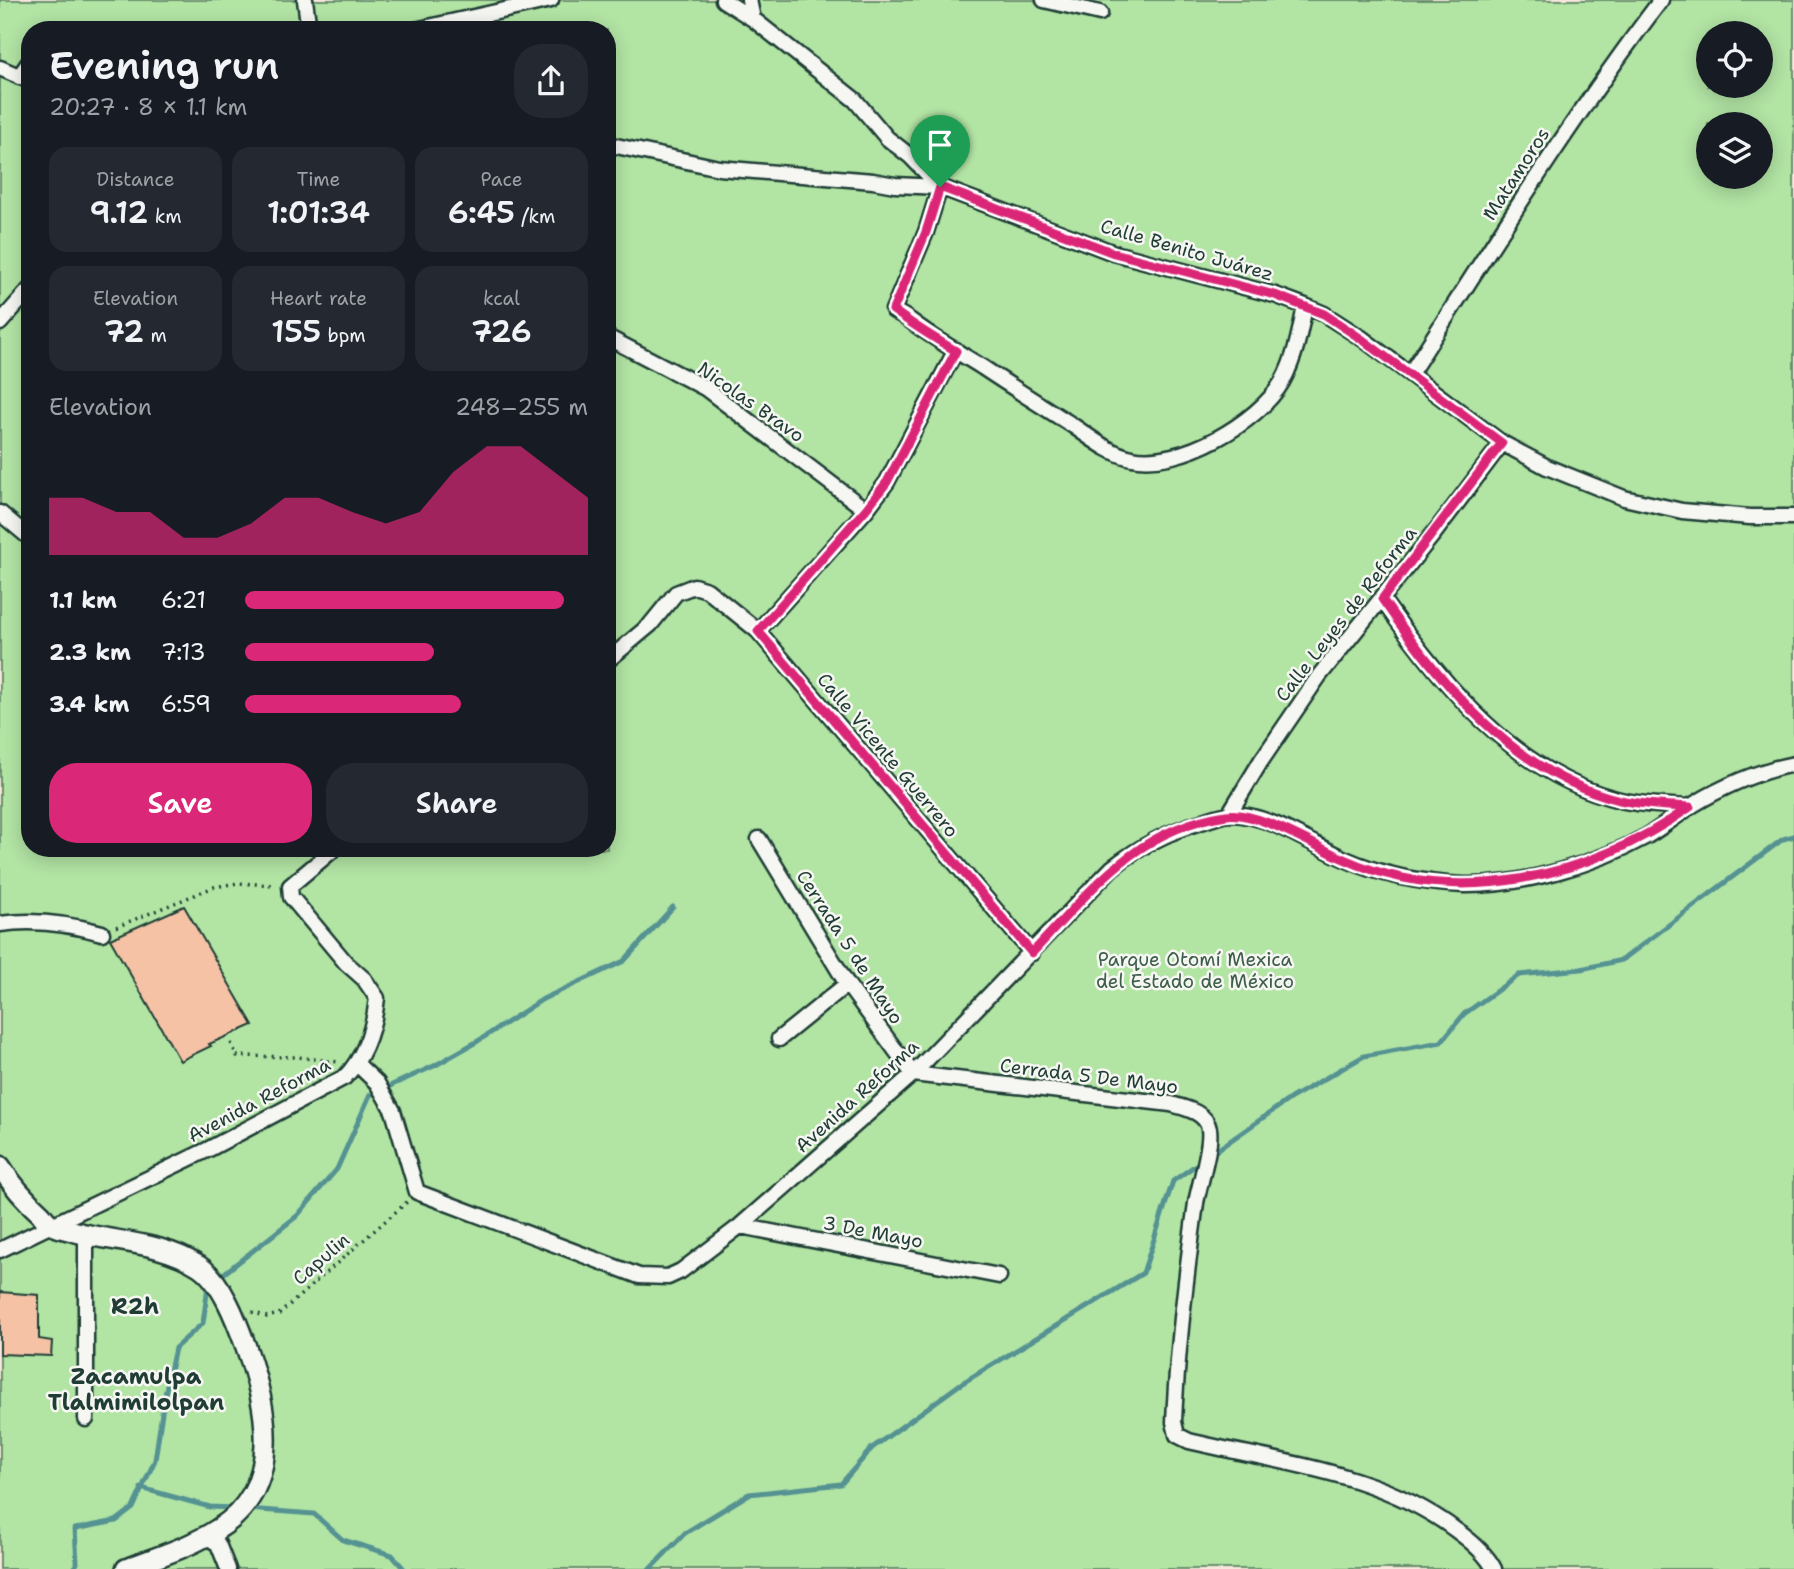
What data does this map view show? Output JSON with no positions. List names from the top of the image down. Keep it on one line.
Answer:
{"streets":{"street":["Matamoros","Calle Benito Juárez","Nicolas Bravo","Calle Leyes de Reforma","Calle Vicente Guerrero","Cerrada 5 de Mayo","Cerrada 5 De Mayo","Avenida Reforma","3 De Mayo"],"path":["Capulin"]},"crossings":[["Matamoros","Calle Benito Juárez"],["Calle Benito Juárez","Calle Leyes de Reforma"],["Calle Leyes de Reforma","Avenida Reforma"],["Calle Vicente Guerrero","Avenida Reforma"],["Cerrada 5 de Mayo","Cerrada 5 De Mayo"],["Cerrada 5 de Mayo","Avenida Reforma"],["Cerrada 5 De Mayo","Avenida Reforma"],["Avenida Reforma","3 De Mayo"],["Avenida Reforma","Capulin"]],"districts":["R2h","Zacamulpa Tlalmimilolpan"],"parks":["Parque Otomí Mexica del Estado de México"],"page":{"heading":["Evening run","20:27 · 8 × 1.1 km"],"stats":[["Distance","9.12 km"],["Time","1:01:34"],["Pace","6:45 /km"],["Elevation","72 m"],["Heart rate","155 bpm"],["kcal","726"]],"chart":["Elevation","248–255 m"],"list":[{"name":"1.1 km","note":"6:21"},{"name":"2.3 km","note":"7:13"},{"name":"3.4 km","note":"6:59"}],"buttons":["Save","Share"]}}
